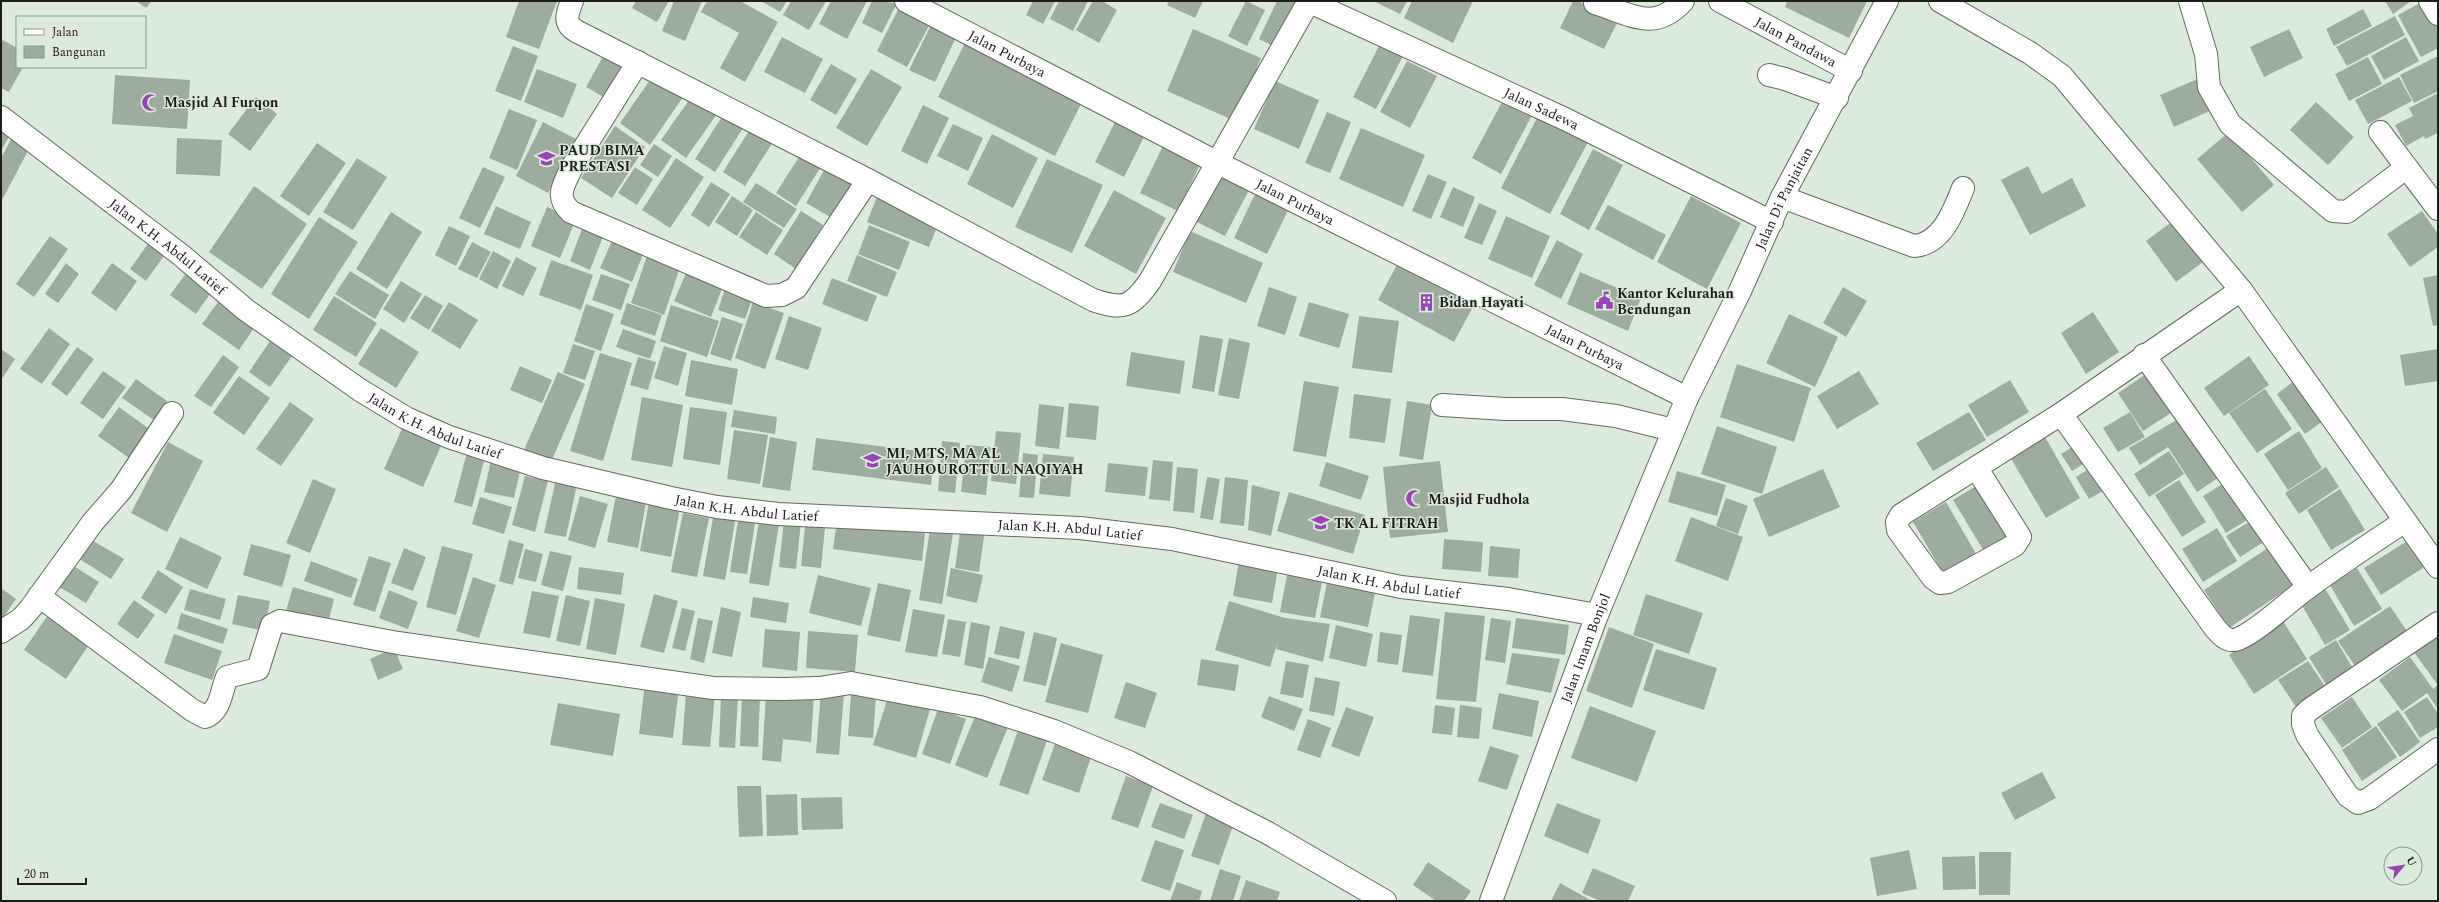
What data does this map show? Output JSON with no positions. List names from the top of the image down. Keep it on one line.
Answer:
{"streets":{"street":["Jalan Pandawa","Jalan Purbaya","Jalan Sadewa","Jalan Di Panjaitan","Jalan K.H. Abdul Latief","Jalan Imam Bonjol"]},"crossings":[["Jalan Pandawa","Jalan Di Panjaitan"],["Jalan Purbaya","Jalan Di Panjaitan"],["Jalan Purbaya","Jalan Imam Bonjol"],["Jalan Sadewa","Jalan Di Panjaitan"],["Jalan Di Panjaitan","Jalan Imam Bonjol"],["Jalan K.H. Abdul Latief","Jalan Imam Bonjol"]],"places":{"mosque":["Masjid Al Furqon","Masjid Fudhola"],"school or university":["PAUD BIMA PRESTASI","MI, MTS, MA AL JAUHOUROTTUL NAQIYAH","TK AL FITRAH"],"public building":["Kantor Kelurahan Bendungan"],"building":["Bidan Hayati"]},"legend":["Jalan","Bangunan"],"scale_bar":"20 m","north":"top right"}
